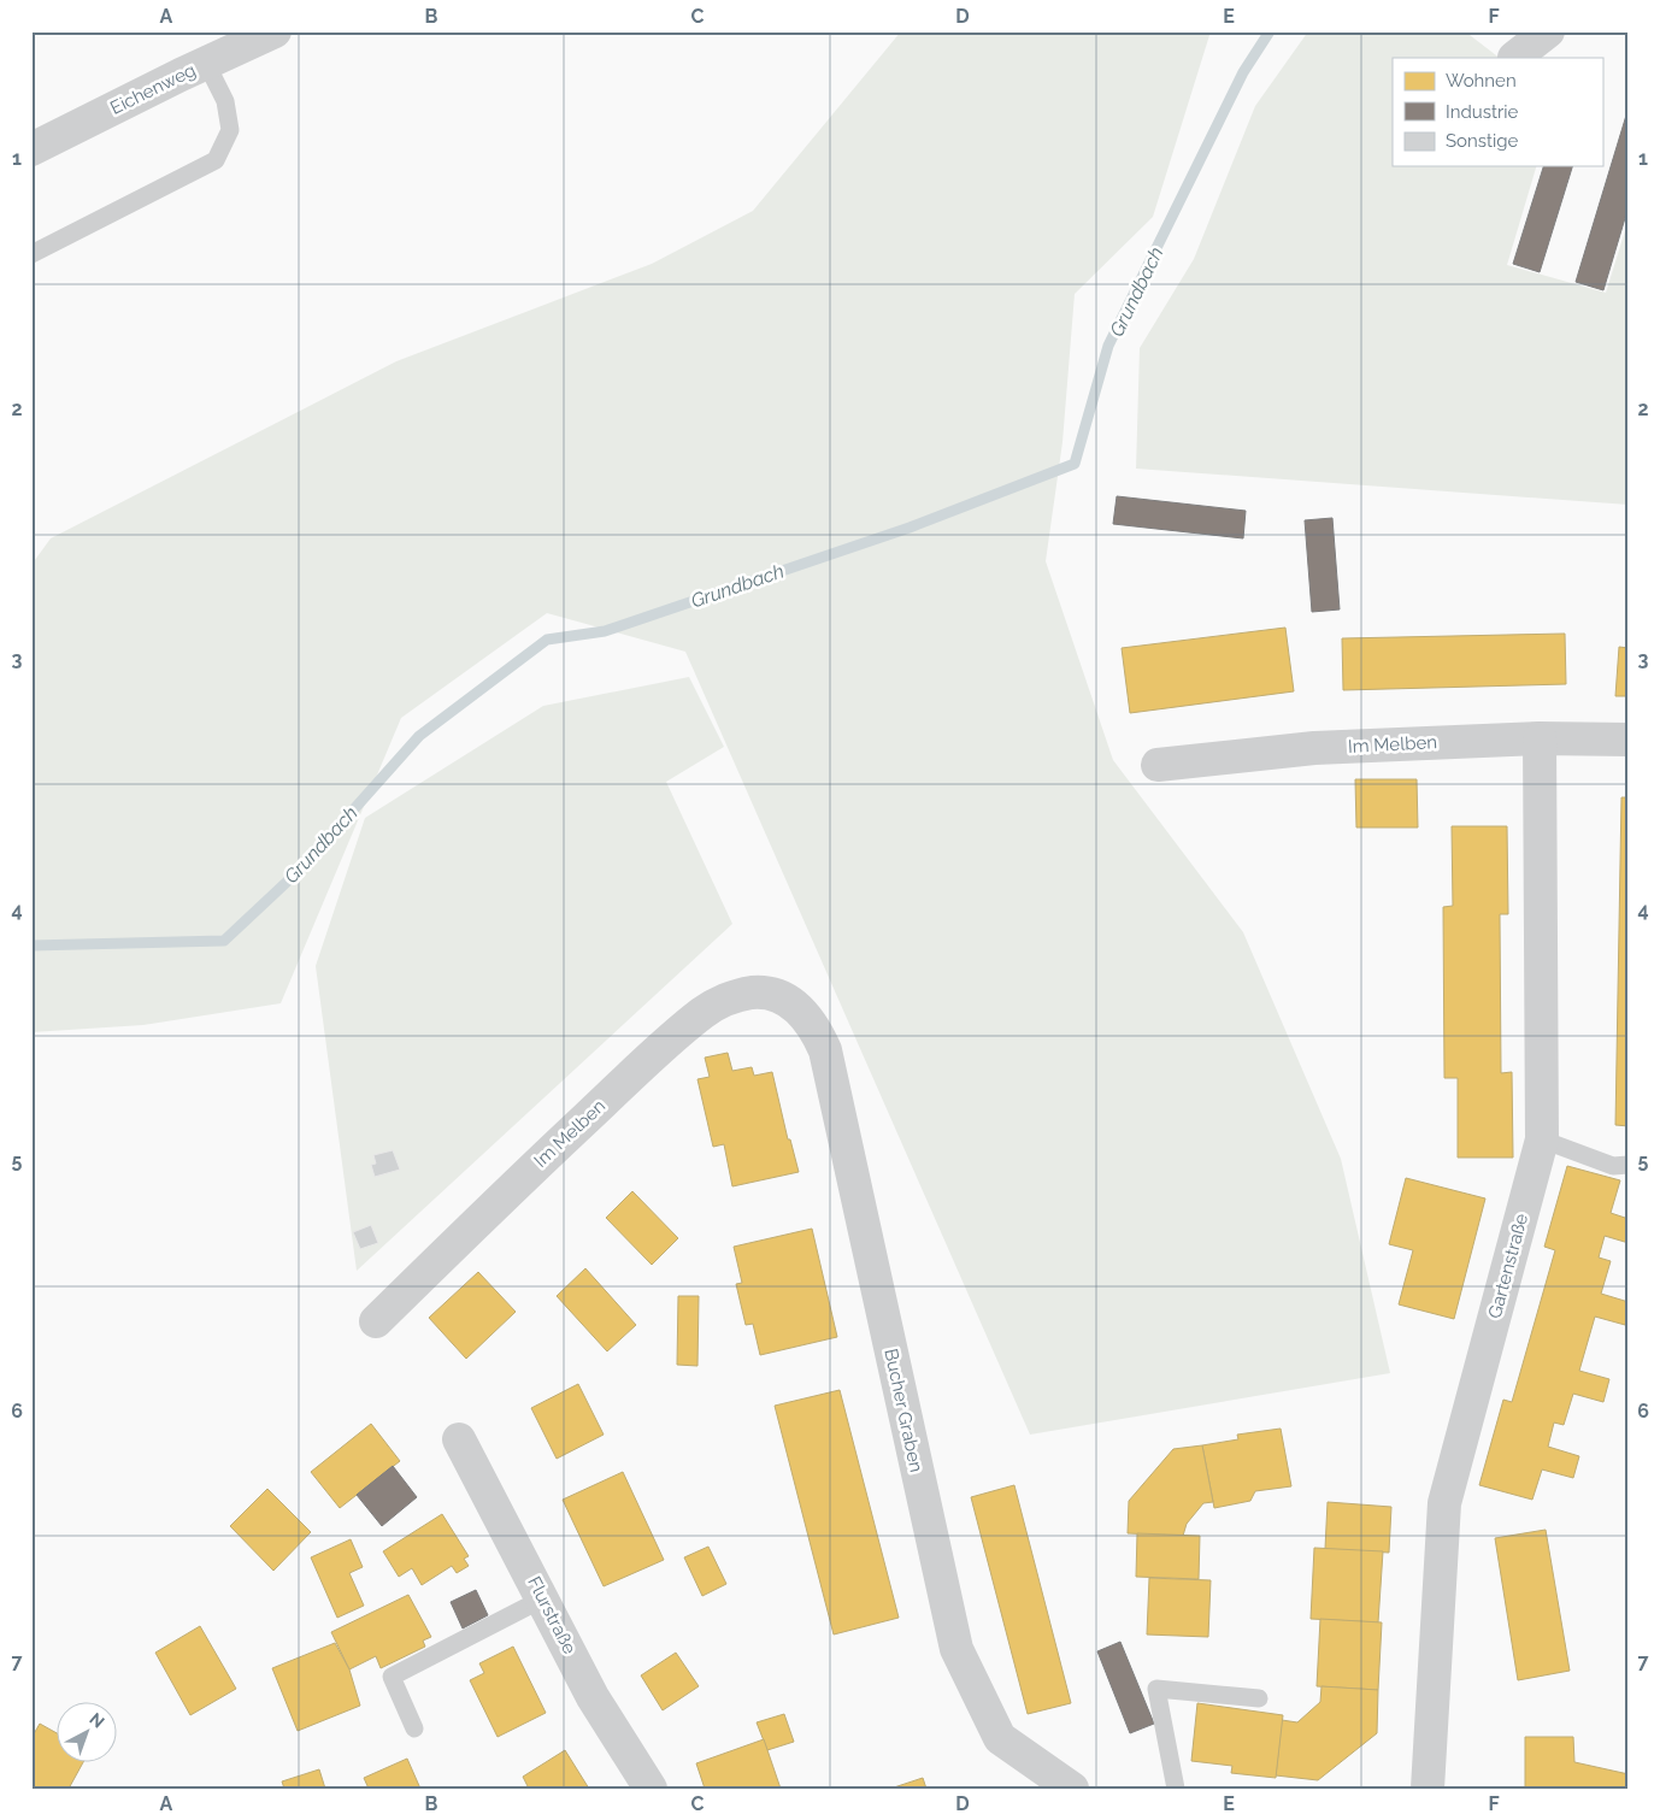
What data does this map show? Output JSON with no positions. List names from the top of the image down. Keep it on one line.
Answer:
{"streets":{"street":["Eichenweg","Im Melben","Gartenstraße","Bucher Graben","Flurstraße"]},"crossings":[["Im Melben","Gartenstraße"],["Im Melben","Bucher Graben"]],"water":["Grundbach"],"legend":["Wohnen","Industrie","Sonstige"],"north":"top right","grid":{"columns":["A","B","C","D","E","F"],"rows":["1","2","3","4","5","6","7"]}}
